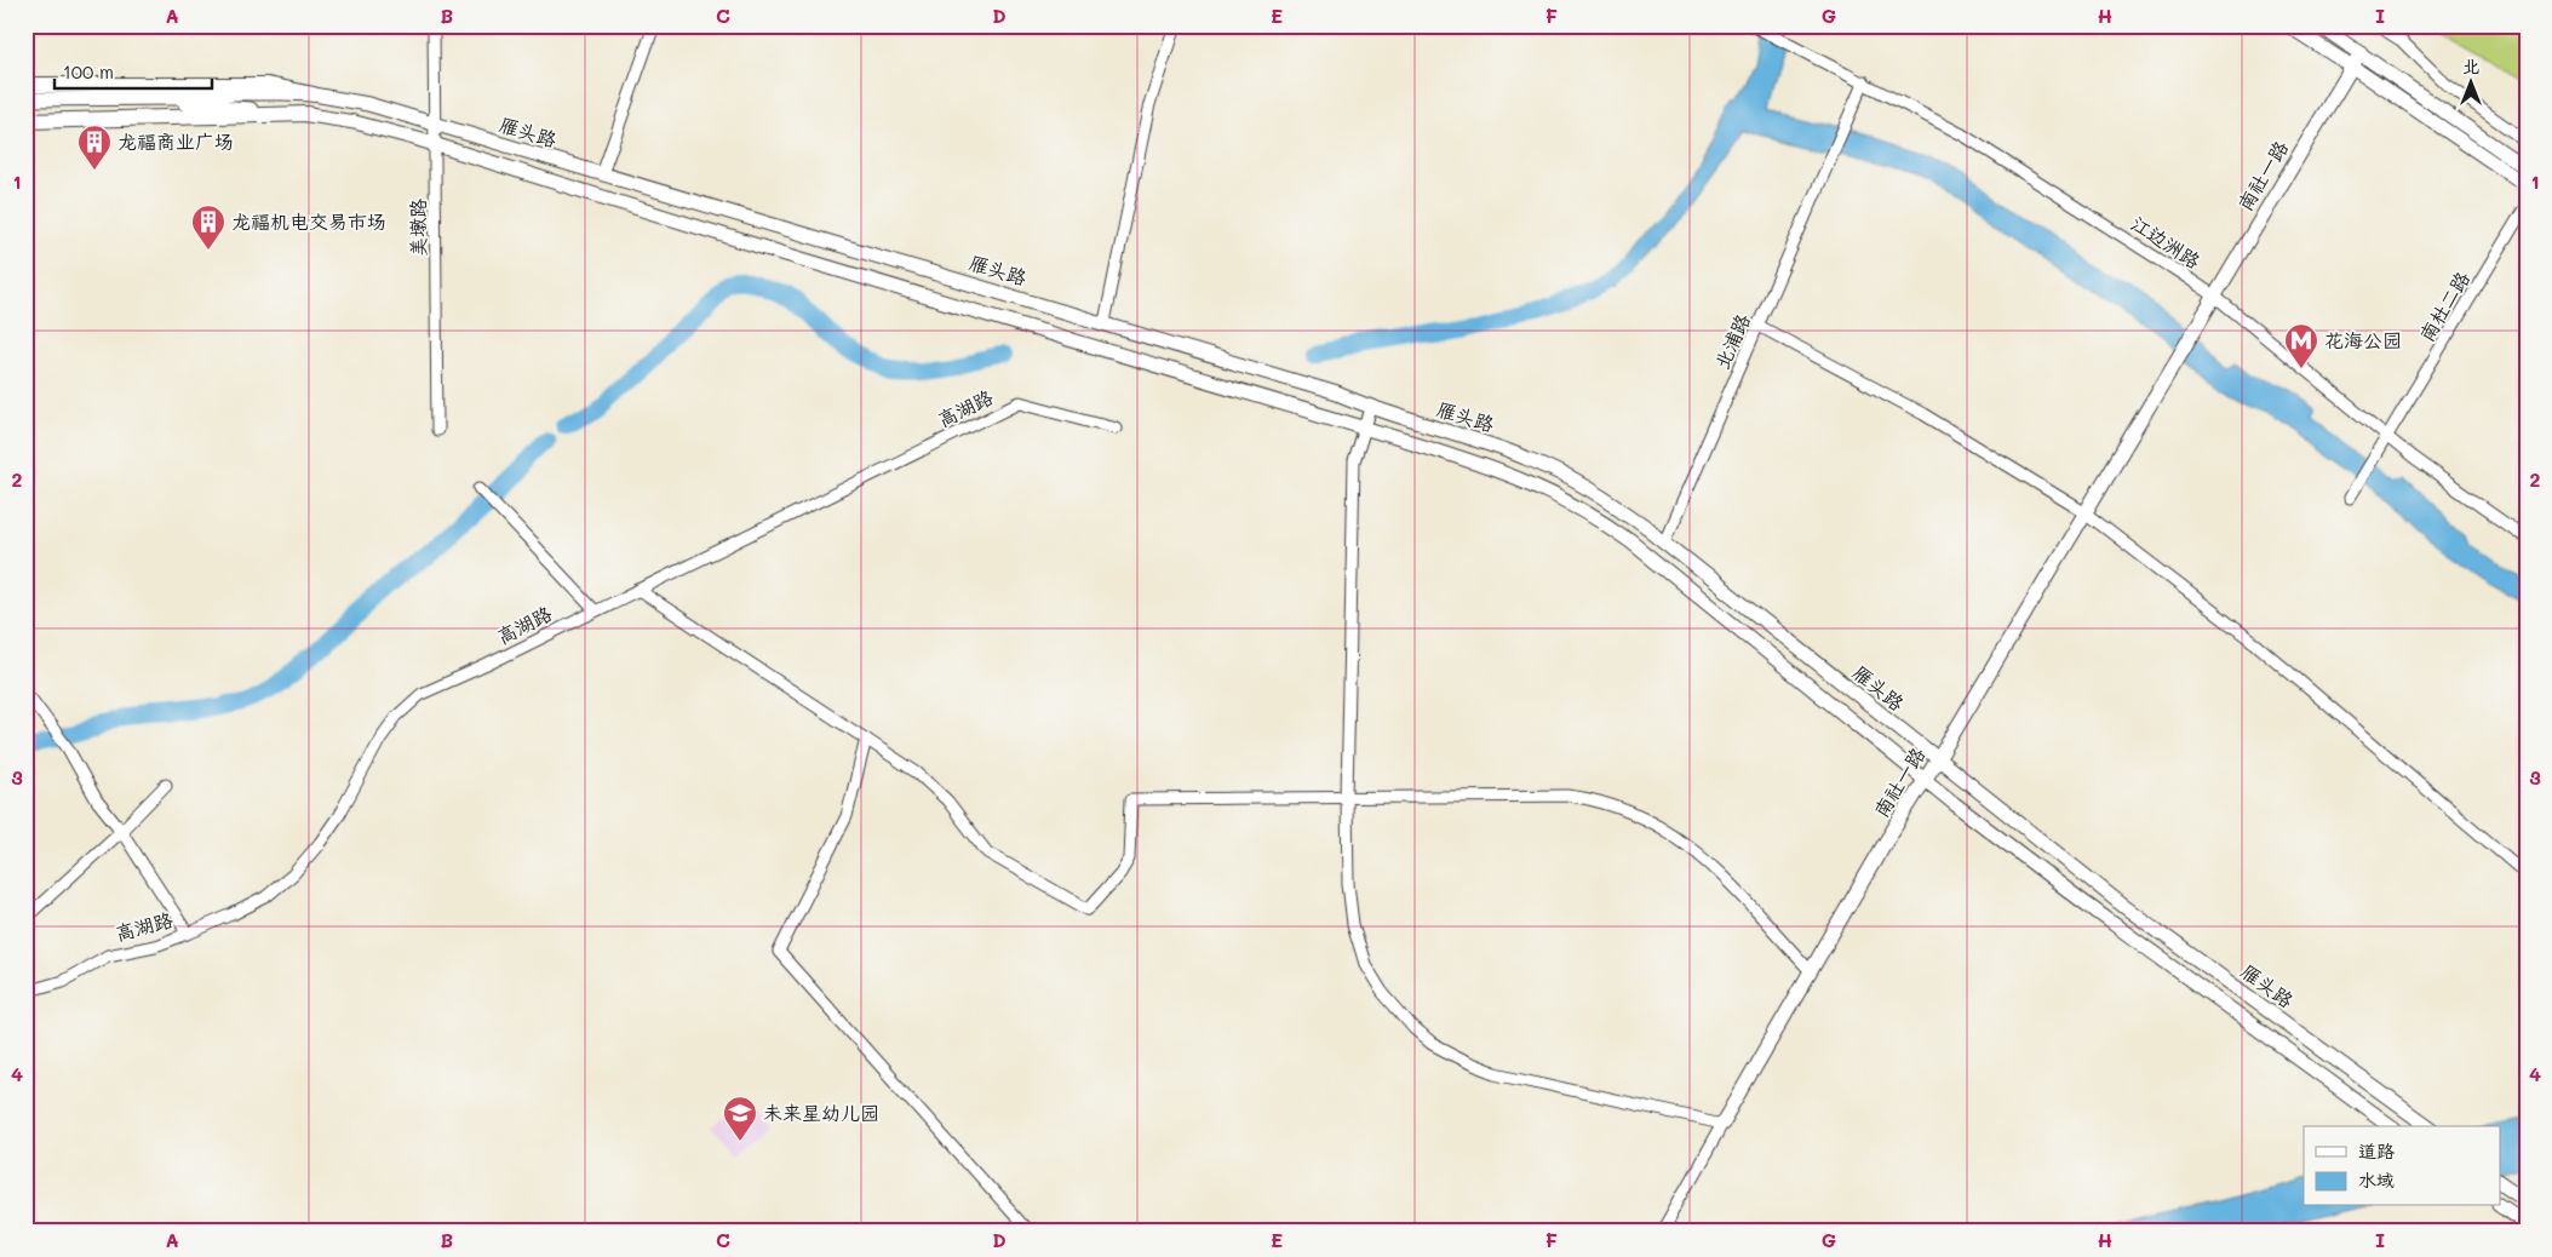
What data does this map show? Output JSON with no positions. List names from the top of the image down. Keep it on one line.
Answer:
{"streets":{"main road":["雁头路","南社一路"],"street":["美墩路","江边洲路","南杜二路","北浦路","高湖路"]},"crossings":[["雁头路","南社一路"],["雁头路","美墩路"],["雁头路","北浦路"],["南社一路","江边洲路"],["江边洲路","南杜二路"],["江边洲路","北浦路"]],"places":{"building":["龙福商业广场","龙福机电交易市场"],"metro station":["花海公园"],"school or university":["未来星幼儿园"]},"legend":["道路","水域"],"scale_bar":"100 m","north":"top","grid":{"columns":["A","B","C","D","E","F","G","H","I"],"rows":["1","2","3","4"]}}
